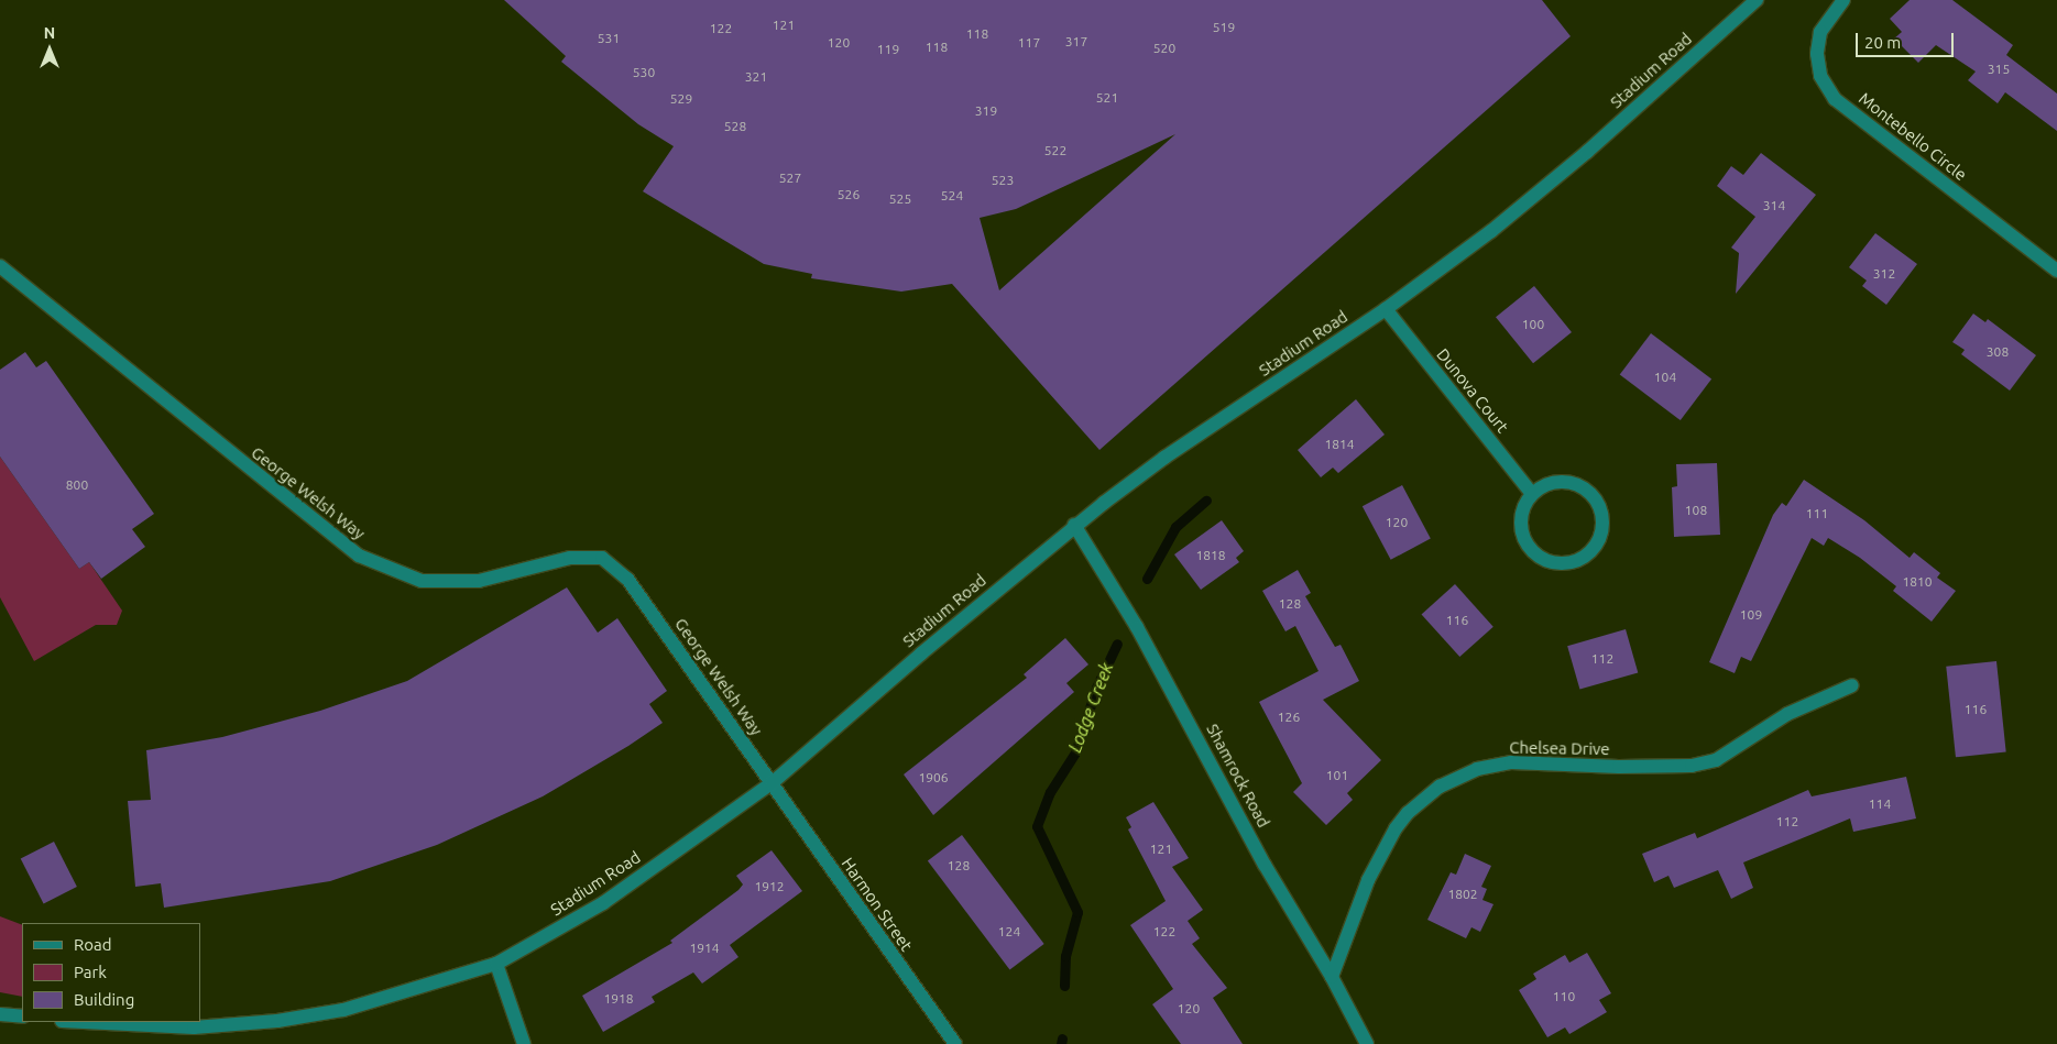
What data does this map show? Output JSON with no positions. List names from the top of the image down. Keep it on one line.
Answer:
{"streets":{"street":["Stadium Road","Montebello Circle","Dunova Court","George Welsh Way","Chelsea Drive","Shamrock Road","Harmon Street"]},"crossings":[["Stadium Road","Dunova Court"],["Stadium Road","George Welsh Way"],["Stadium Road","Shamrock Road"],["Stadium Road","Harmon Street"],["George Welsh Way","Harmon Street"],["Chelsea Drive","Shamrock Road"]],"water":["Lodge Creek"],"house_numbers":["121","519","122","118","531","317","120","117","118","520","119","315","530","321","521","529","319","528","522","527","523","526","524","525","314","312","100","308","104","1814","800","108","111","120","1818","1810","128","109","116","112","116","126","101","1906","114","112","121","128","1912","1802","124","122","1914","110","1918","120"],"legend":["Road","Park","Building"],"scale_bar":"20 m","north":"top"}
